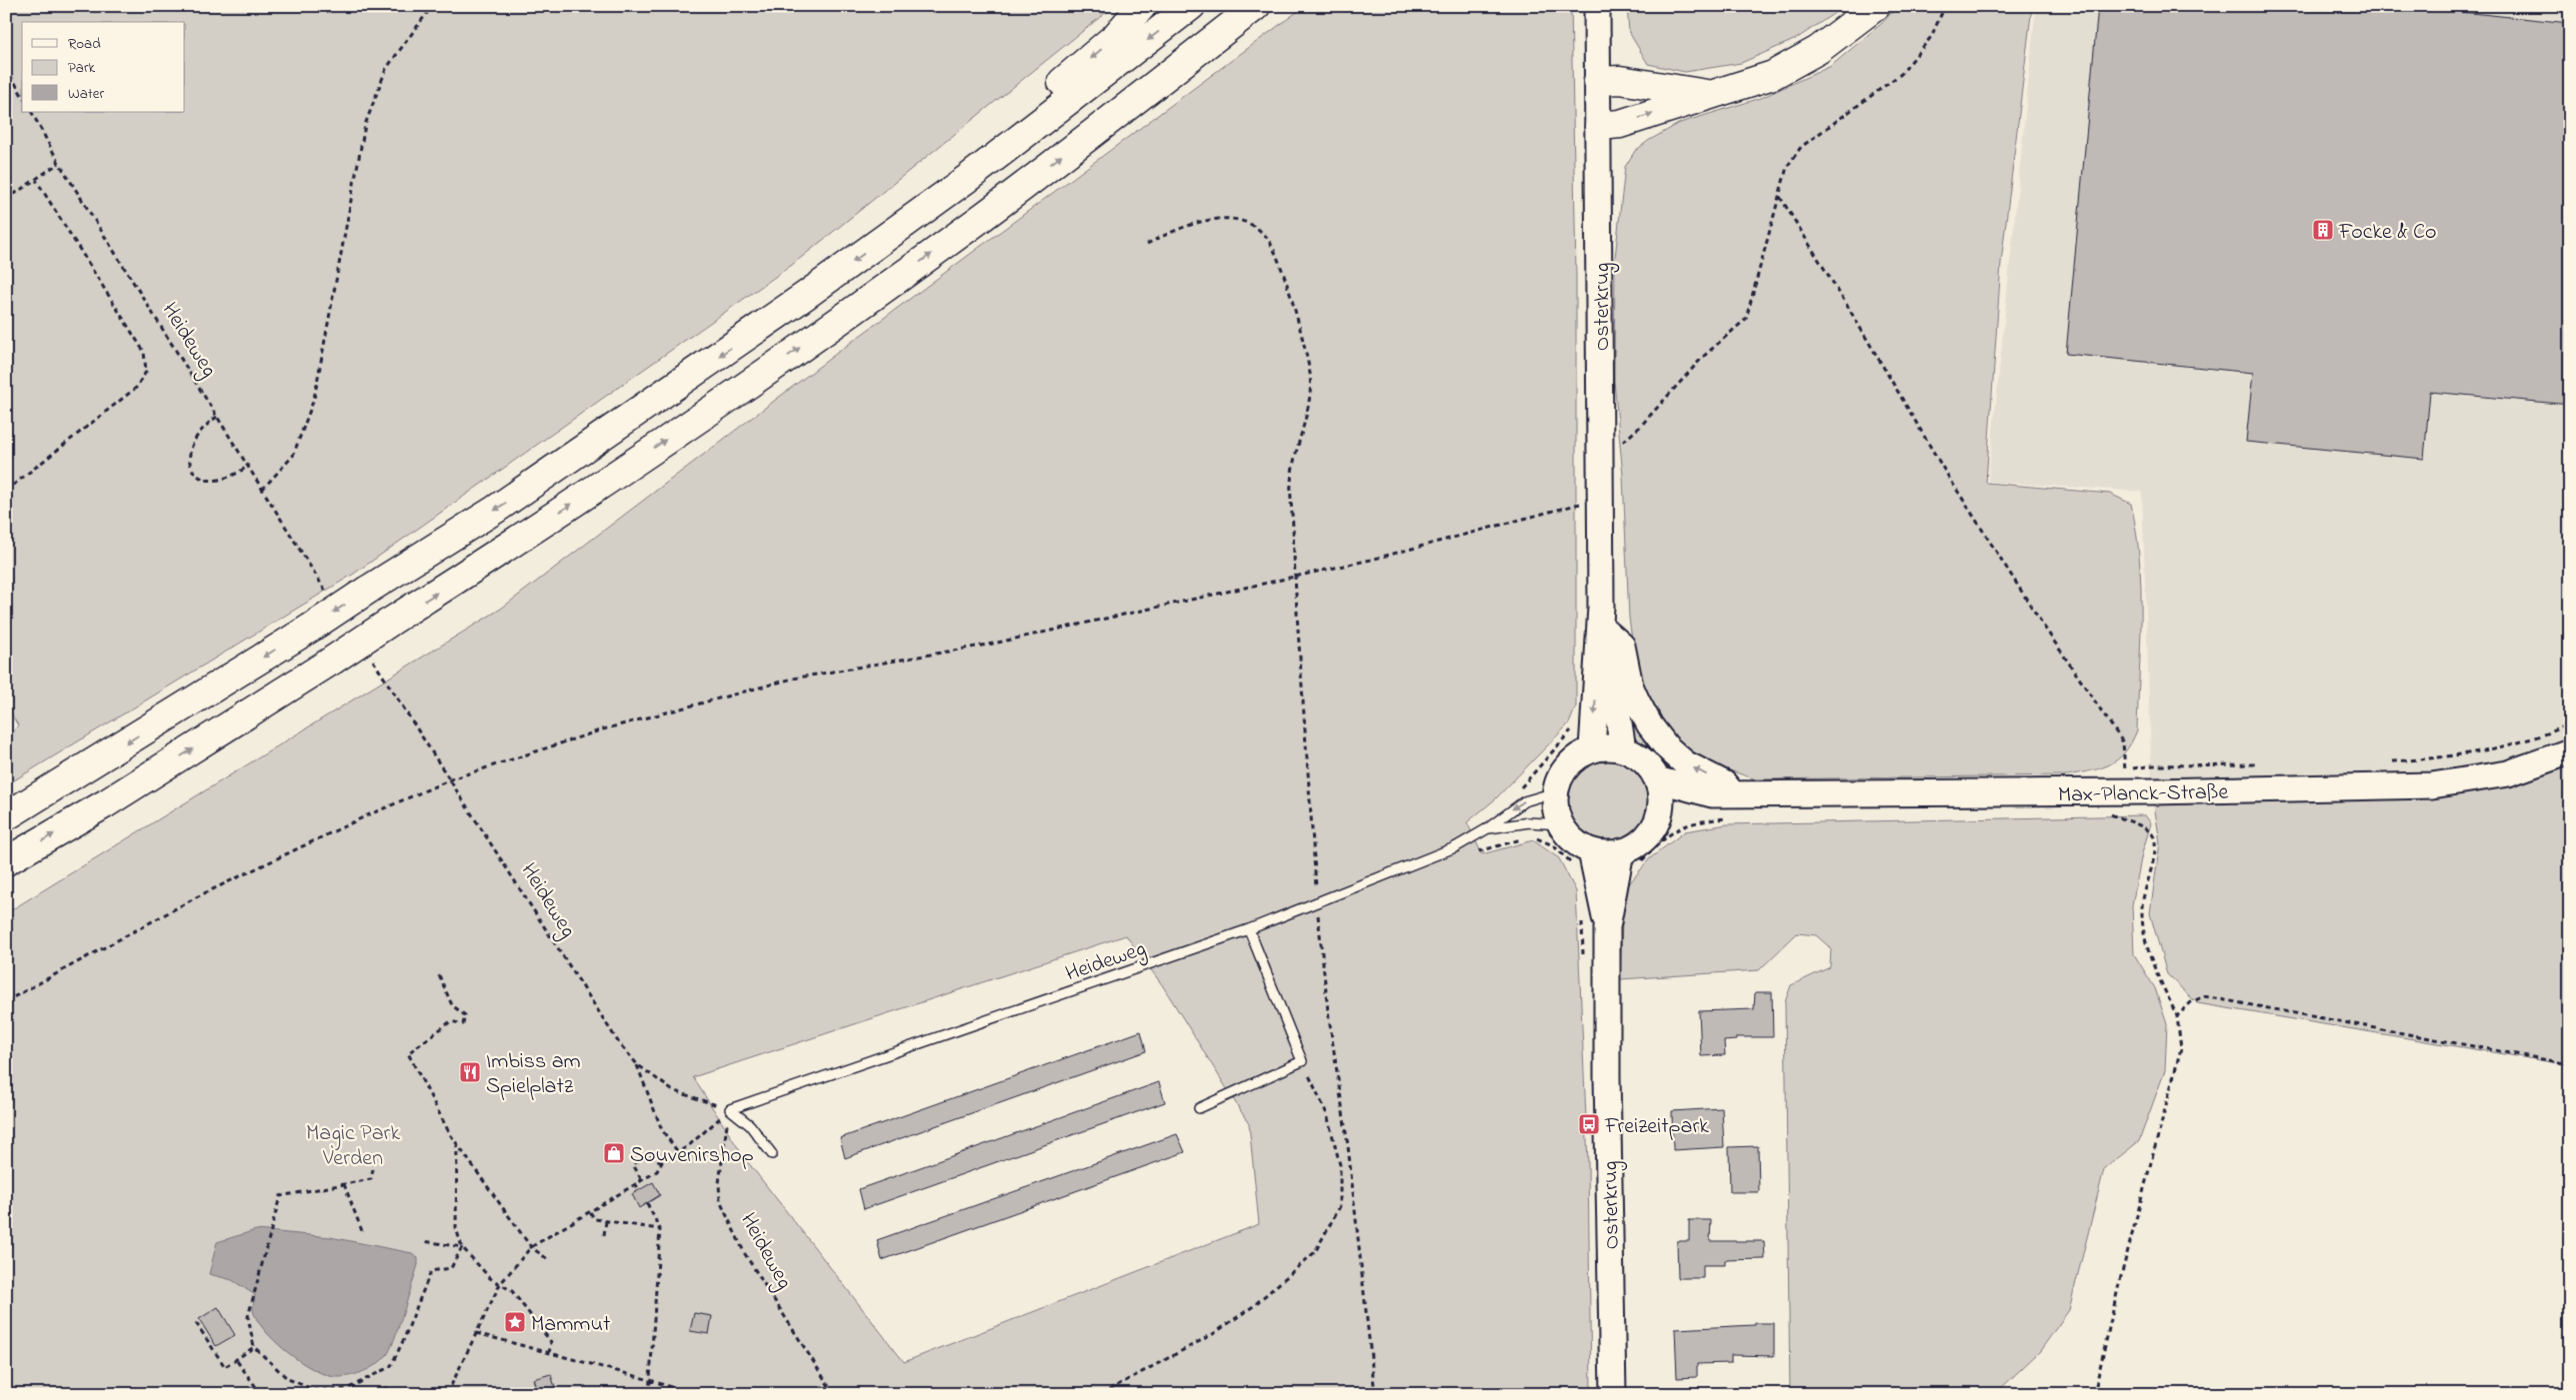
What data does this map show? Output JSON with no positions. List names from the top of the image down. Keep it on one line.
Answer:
{"streets":{"main road":["Osterkrug","Max-Planck-Straße"],"lane":["Heideweg"]},"crossings":[["Osterkrug","Heideweg"],["Osterkrug","Max-Planck-Straße"],["Heideweg","Max-Planck-Straße"]],"parks":["Magic Park Verden"],"places":{"building":["Focke & Co"],"restaurant":["Imbiss am Spielplatz"],"bus stop":["Freizeitpark"],"shop":["Souvenirshop"],"place":["Mammut"]},"legend":["Road","Park","Water"]}
